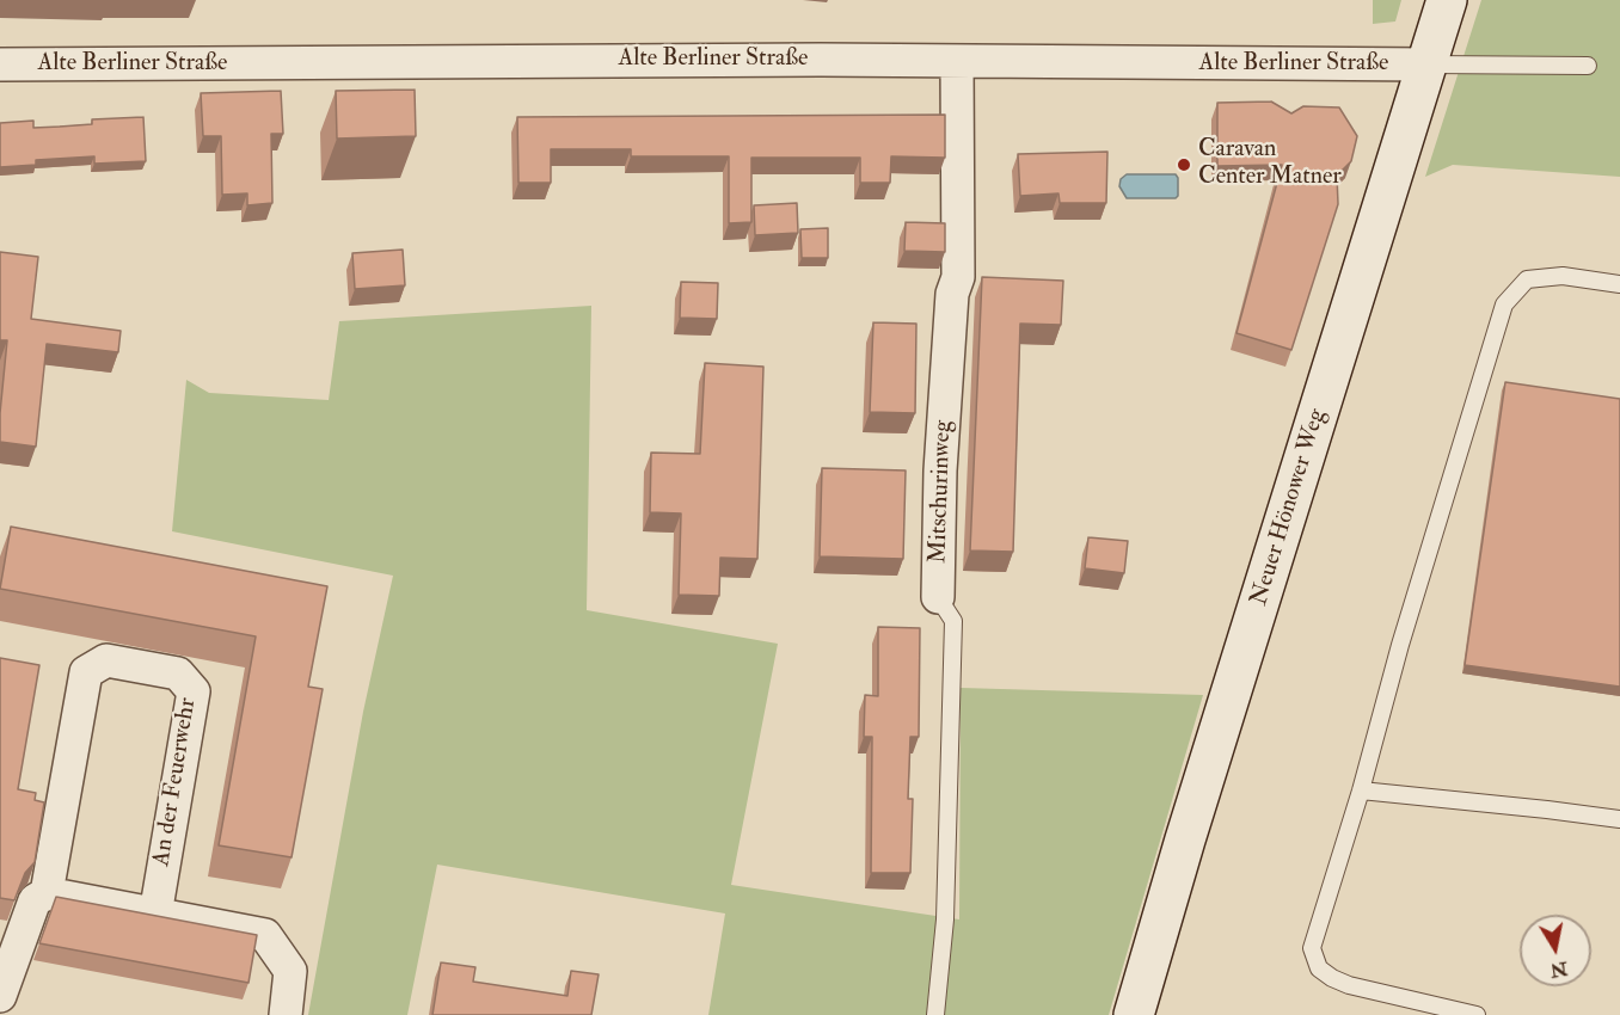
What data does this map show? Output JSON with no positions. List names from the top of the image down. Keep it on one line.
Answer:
{"streets":{"main road":["Neuer Hönower Weg"],"street":["Alte Berliner Straße","Mitschurinweg","An der Feuerwehr"]},"crossings":[["Alte Berliner Straße","Mitschurinweg"],["Alte Berliner Straße","Neuer Hönower Weg"]],"places":["Caravan Center Matner"],"north":"bottom"}
